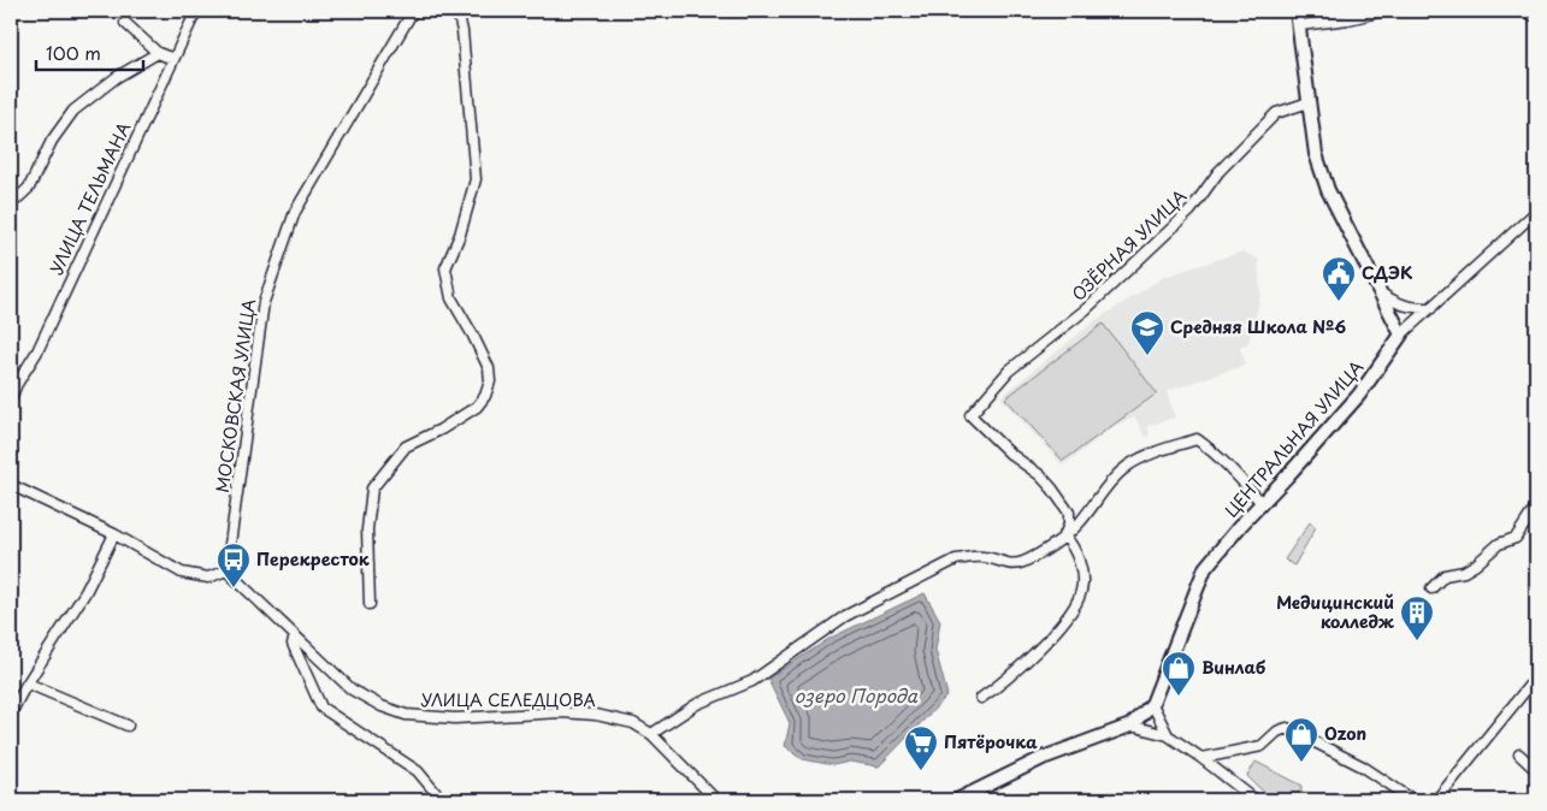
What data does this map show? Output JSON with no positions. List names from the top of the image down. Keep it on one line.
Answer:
{"streets":{"main road":["ЦЕНТРАЛЬНАЯ УЛИЦА"],"street":["УЛИЦА ТЕЛЬМАНА","ОЗЁРНАЯ УЛИЦА","МОСКОВСКАЯ УЛИЦА","УЛИЦА СЕЛЕДЦОВА"]},"crossings":[["МОСКОВСКАЯ УЛИЦА","УЛИЦА СЕЛЕДЦОВА"]],"water":["озеро Порода"],"places":{"public building":["СДЭК"],"school or university":["Средняя Школа №6"],"bus stop":["Перекресток"],"building":["Медицинский колледж"],"shop":["Винлаб","Ozon"],"supermarket":["Пятёрочка"]},"scale_bar":"100 m"}
